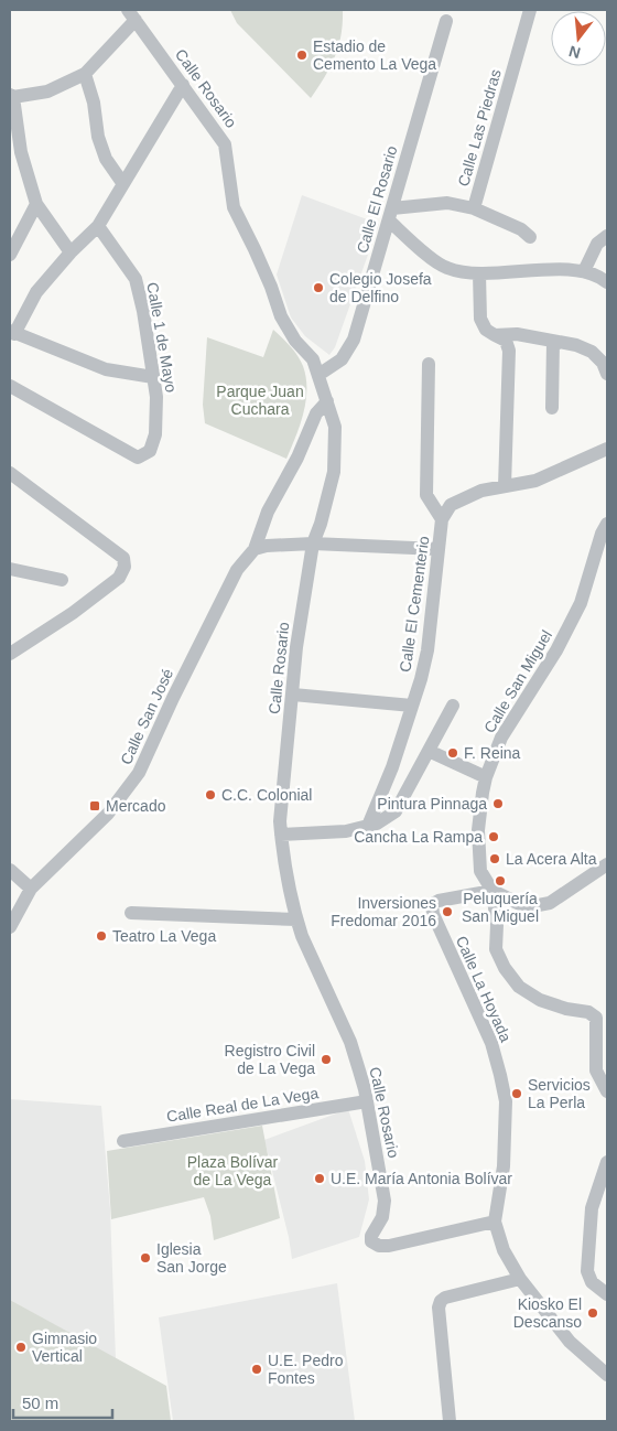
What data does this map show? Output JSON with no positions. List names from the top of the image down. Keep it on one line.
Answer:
{"streets":{"street":["Calle Rosario","Calle Las Piedras","Calle El Rosario","Calle 1 de Mayo","Calle El Cementerio","Calle San Miguel","Calle San José","Calle La Hoyada","Calle Real de La Vega"]},"crossings":[["Calle Rosario","Calle El Rosario"],["Calle Rosario","Calle La Hoyada"],["Calle Rosario","Calle Real de La Vega"],["Calle Las Piedras","Calle El Rosario"],["Calle San Miguel","Calle La Hoyada"]],"parks":["Parque Juan Cuchara","Plaza Bolívar de La Vega"],"places":{"other":["Estadio de Cemento La Vega","Colegio Josefa de Delfino","F. Reina","C.C. Colonial","Pintura Pinnaga","Cancha La Rampa","La Acera Alta","Peluquería San Miguel","Inversiones Fredomar 2016","Teatro La Vega","Registro Civil de La Vega","Servicios La Perla","U.E. María Antonia Bolívar","Iglesia San Jorge","Kiosko El Descanso","Gimnasio Vertical","U.E. Pedro Fontes"],"transit":["Mercado"]},"scale_bar":"50 m","north":"bottom"}
